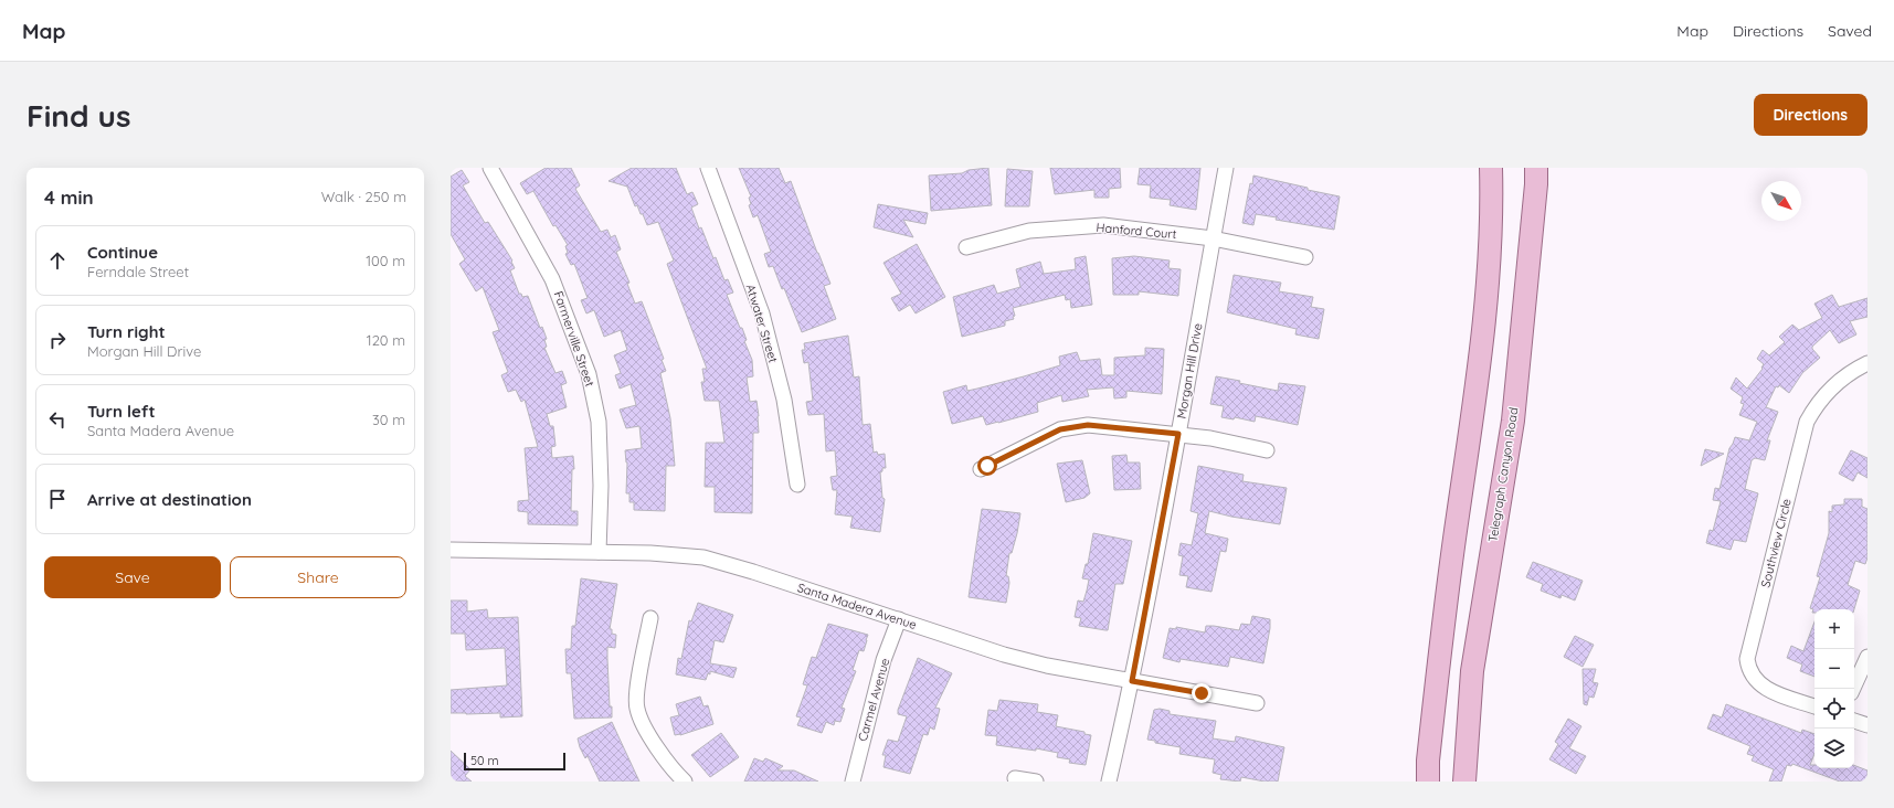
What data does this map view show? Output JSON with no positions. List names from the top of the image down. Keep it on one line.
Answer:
{"streets":{"main road":["Telegraph Canyon Road"],"street":["Hanford Court","Atwater Street","Farmerville Street","Morgan Hill Drive","Southview Circle","Santa Madera Avenue","Carmel Avenue"]},"crossings":[["Hanford Court","Morgan Hill Drive"],["Farmerville Street","Santa Madera Avenue"],["Morgan Hill Drive","Santa Madera Avenue"],["Santa Madera Avenue","Carmel Avenue"]],"scale_bar":"50 m","north":"bottom right","page":{"header":"Map","nav":["Map","Directions","Saved"],"buttons":["Directions",["Save","Share"]],"title":"Find us","heading":["4 min","Walk · 250 m"],"list":[["Continue","Ferndale Street","100 m"],["Turn right","Morgan Hill Drive","120 m"],["Turn left","Santa Madera Avenue","30 m"],"Arrive at destination"],"map_buttons":["+","−"],"scale":"50 m"}}
